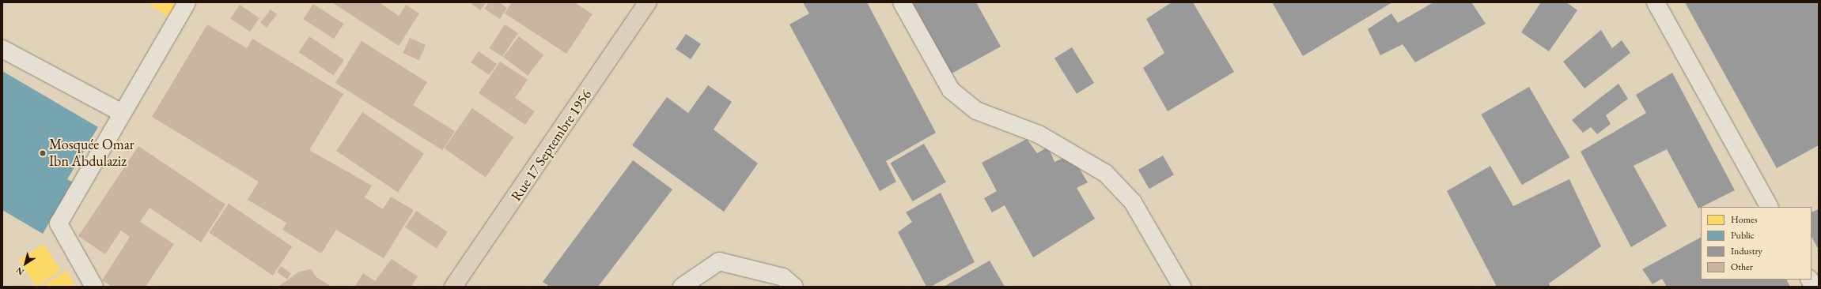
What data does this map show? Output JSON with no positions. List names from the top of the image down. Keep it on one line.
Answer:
{"streets":{"main road":["Rue 17 Septembre 1956"]},"places":["Mosquée Omar Ibn Abdulaziz"],"legend":["Homes","Public","Industry","Other"],"north":"bottom left"}
